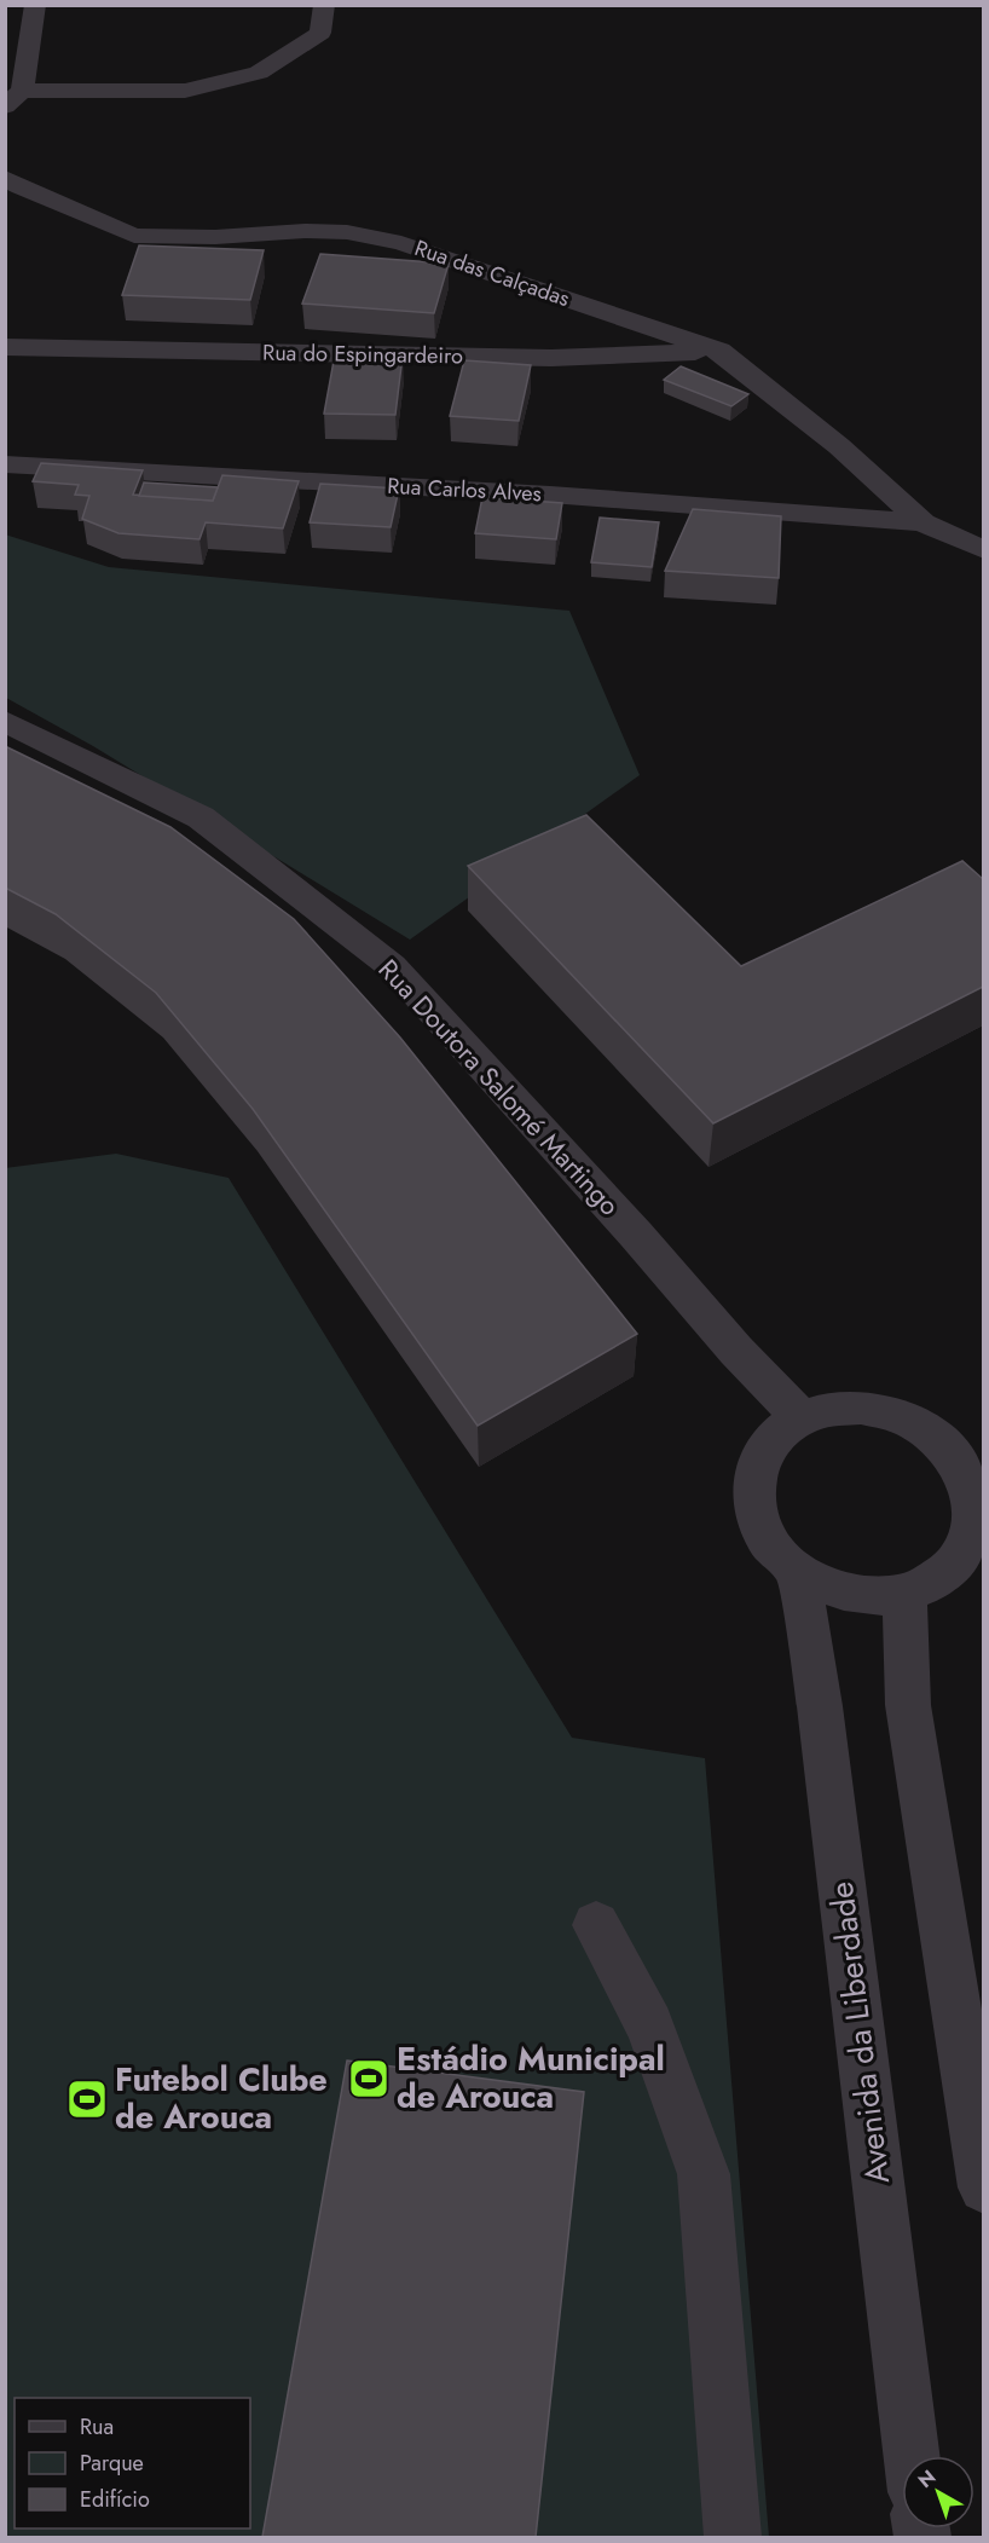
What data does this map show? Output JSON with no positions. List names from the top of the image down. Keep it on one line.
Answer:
{"streets":{"street":["Rua das Calçadas","Rua do Espingardeiro","Rua Carlos Alves","Rua Doutora Salomé Martingo","Avenida da Liberdade"]},"crossings":[["Rua das Calçadas","Rua do Espingardeiro"],["Rua das Calçadas","Rua Carlos Alves"],["Rua Doutora Salomé Martingo","Avenida da Liberdade"]],"places":{"sports":["Estádio Municipal de Arouca","Futebol Clube de Arouca"]},"legend":["Rua","Parque","Edifício"],"north":"top left"}
